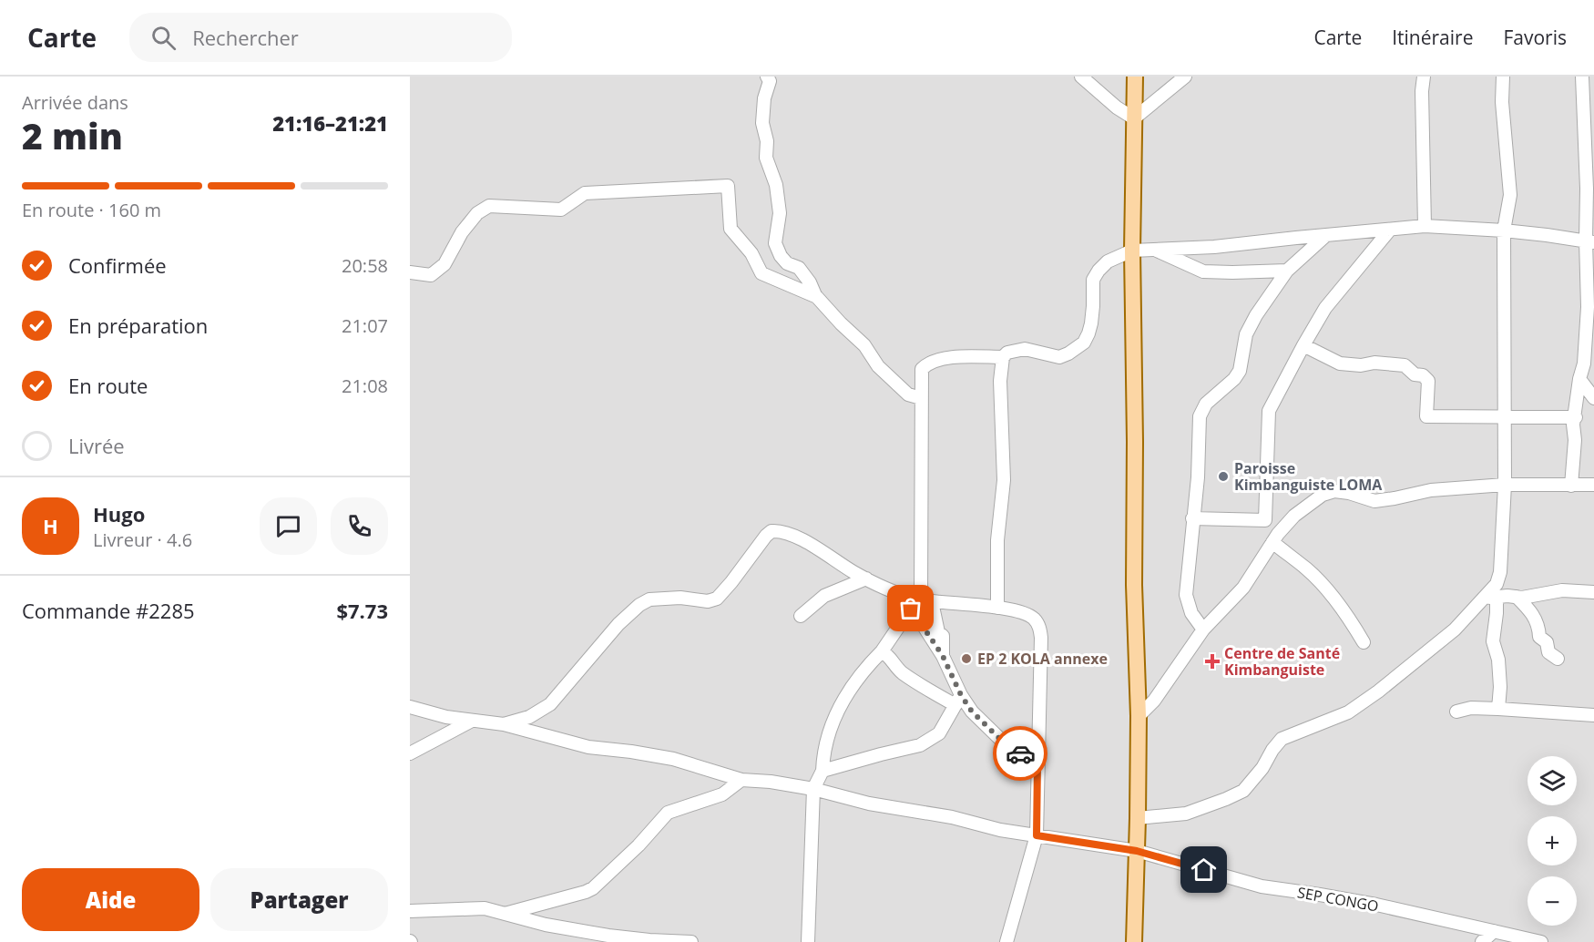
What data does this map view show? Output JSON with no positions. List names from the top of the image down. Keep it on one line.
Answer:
{"streets":{"street":["SEP CONGO"]},"places":{"other":["Paroisse Kimbanguiste LOMA","EP 2 KOLA annexe"],"health":["Centre de Santé Kimbanguiste"]},"page":{"header":"Carte","search":"Rechercher","nav":["Carte","Itinéraire","Favoris"],"heading":["2 min","Arrivée dans","21:16–21:21"],"panel":["Hugo","Livreur · 4.6","Commande #2285","$7.73"],"bar":"En route · 160 m","list":[["Confirmée","20:58"],["En préparation","21:07"],["En route","21:08"],"Livrée"],"round":"H","map_buttons":["+","−"],"buttons":["Aide","Partager"]}}
